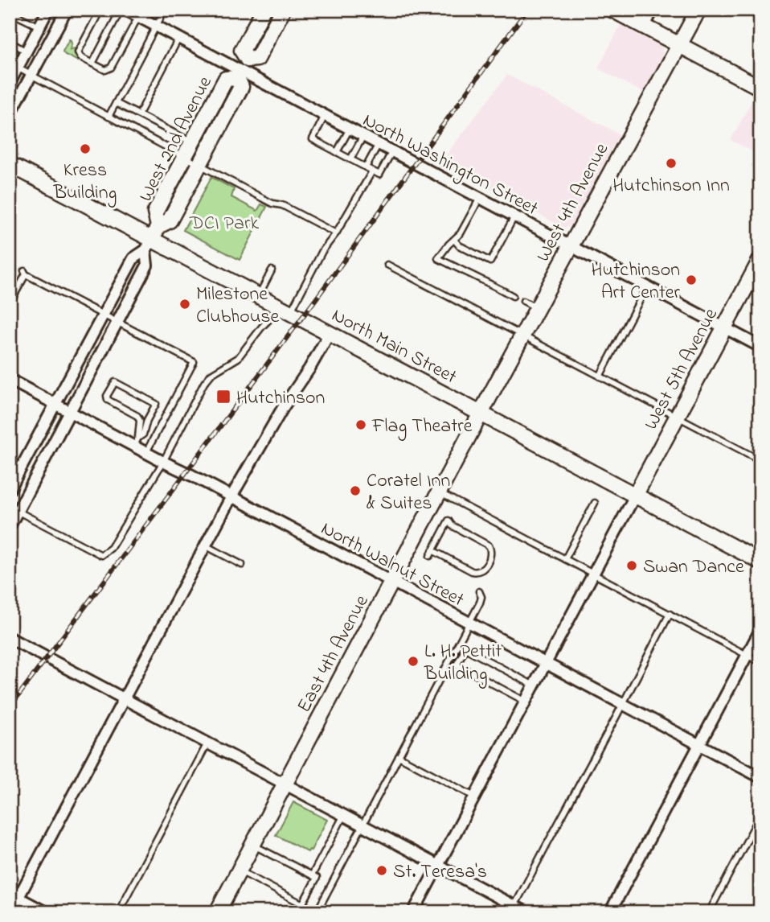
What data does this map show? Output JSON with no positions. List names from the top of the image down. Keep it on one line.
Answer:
{"streets":{"main road":["West 2nd Avenue","West 4th Avenue","North Main Street","West 5th Avenue","East 4th Avenue"],"street":["North Washington Street","North Walnut Street"]},"crossings":[["West 2nd Avenue","North Washington Street"],["West 2nd Avenue","North Main Street"],["North Washington Street","West 4th Avenue"],["North Washington Street","West 5th Avenue"],["West 4th Avenue","North Main Street"],["West 4th Avenue","East 4th Avenue"],["North Main Street","West 5th Avenue"],["North Main Street","East 4th Avenue"],["North Walnut Street","East 4th Avenue"]],"parks":["DCI Park"],"places":{"other":["Kress Building","Hutchinson Inn","Hutchinson Art Center","Milestone Clubhouse","Flag Theatre","Coratel Inn & Suites","Swan Dance","L. H. Pettit Building","St. Teresa's"],"transit":["Hutchinson"]}}
